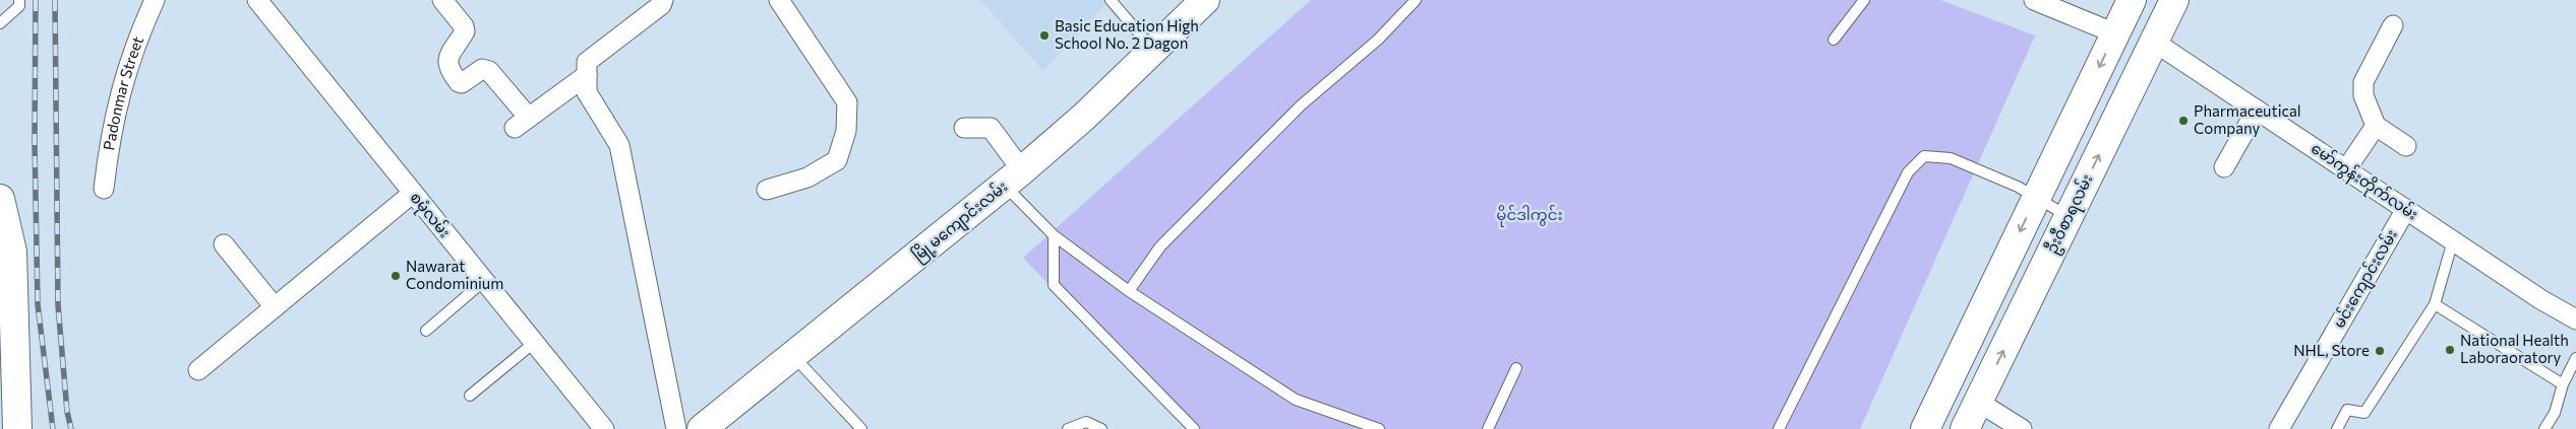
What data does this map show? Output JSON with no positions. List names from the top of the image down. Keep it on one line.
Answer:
{"streets":{"main road":["ဦးဝီစာရလမ်း","မြို့မကျောင်းလမ်း"],"street":["Padonmar Street","မော်ကွန်းတိုက်လမ်း","စမုံလမ်း","မင်းကျောင်းလမ်း"]},"crossings":[["မော်ကွန်းတိုက်လမ်း","ဦးဝီစာရလမ်း"],["မော်ကွန်းတိုက်လမ်း","မင်းကျောင်းလမ်း"]],"parks":["မိုင်ဒါကွင်း"],"places":["Basic Education High School No. 2 Dagon","Pharmaceutical Company","Nawarat Condominium","National Health Laboraoratory","NHL, Store"]}
